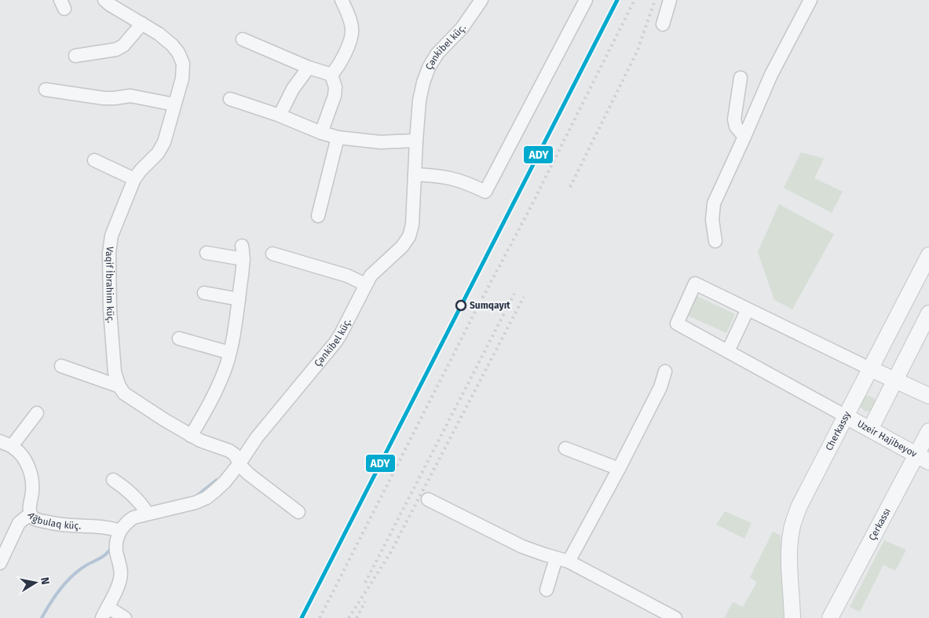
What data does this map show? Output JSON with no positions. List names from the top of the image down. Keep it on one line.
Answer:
{"streets":{"street":["Çənkibel küç.","Vaqif İbrahim küç.","Cherkassy","Uzeir Hajibeyov","Ağbulaq küç.","Çerkassı"]},"crossings":[["Çənkibel küç.","Ağbulaq küç."],["Cherkassy","Uzeir Hajibeyov"],["Uzeir Hajibeyov","Çerkassı"]],"places":["Sumqayıt"],"lines":["transit line ADY"],"north":"right"}
